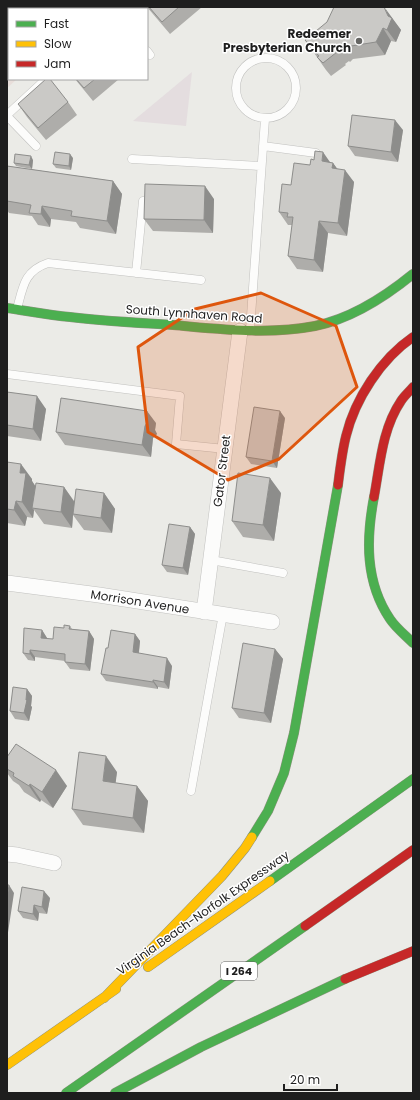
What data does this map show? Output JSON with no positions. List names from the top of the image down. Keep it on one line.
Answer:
{"streets":{"main road":["South Lynnhaven Road","Virginia Beach-Norfolk Expressway","I 264"],"street":["Gator Street","Morrison Avenue"]},"crossings":[["South Lynnhaven Road","Gator Street"],["Gator Street","Morrison Avenue"]],"places":["Redeemer Presbyterian Church"],"legend":["Fast","Slow","Jam"],"scale_bar":"20 m"}
